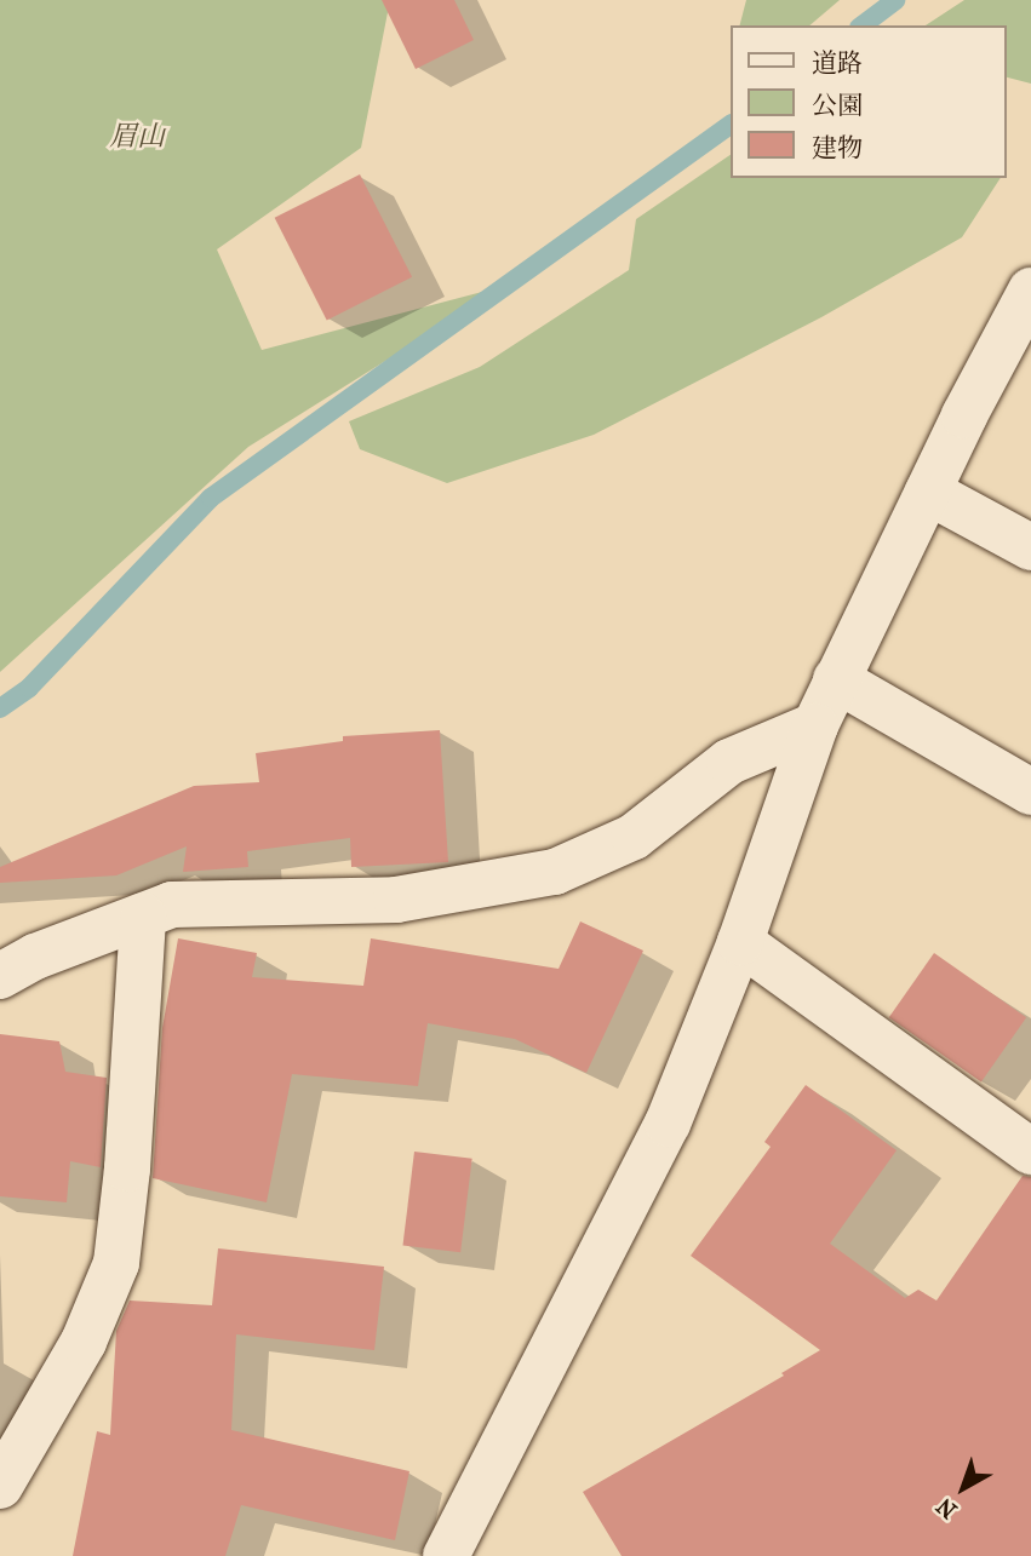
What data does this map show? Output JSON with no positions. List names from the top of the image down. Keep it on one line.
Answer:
{"parks":["眉山"],"legend":["道路","公園","建物"],"north":"bottom left"}
